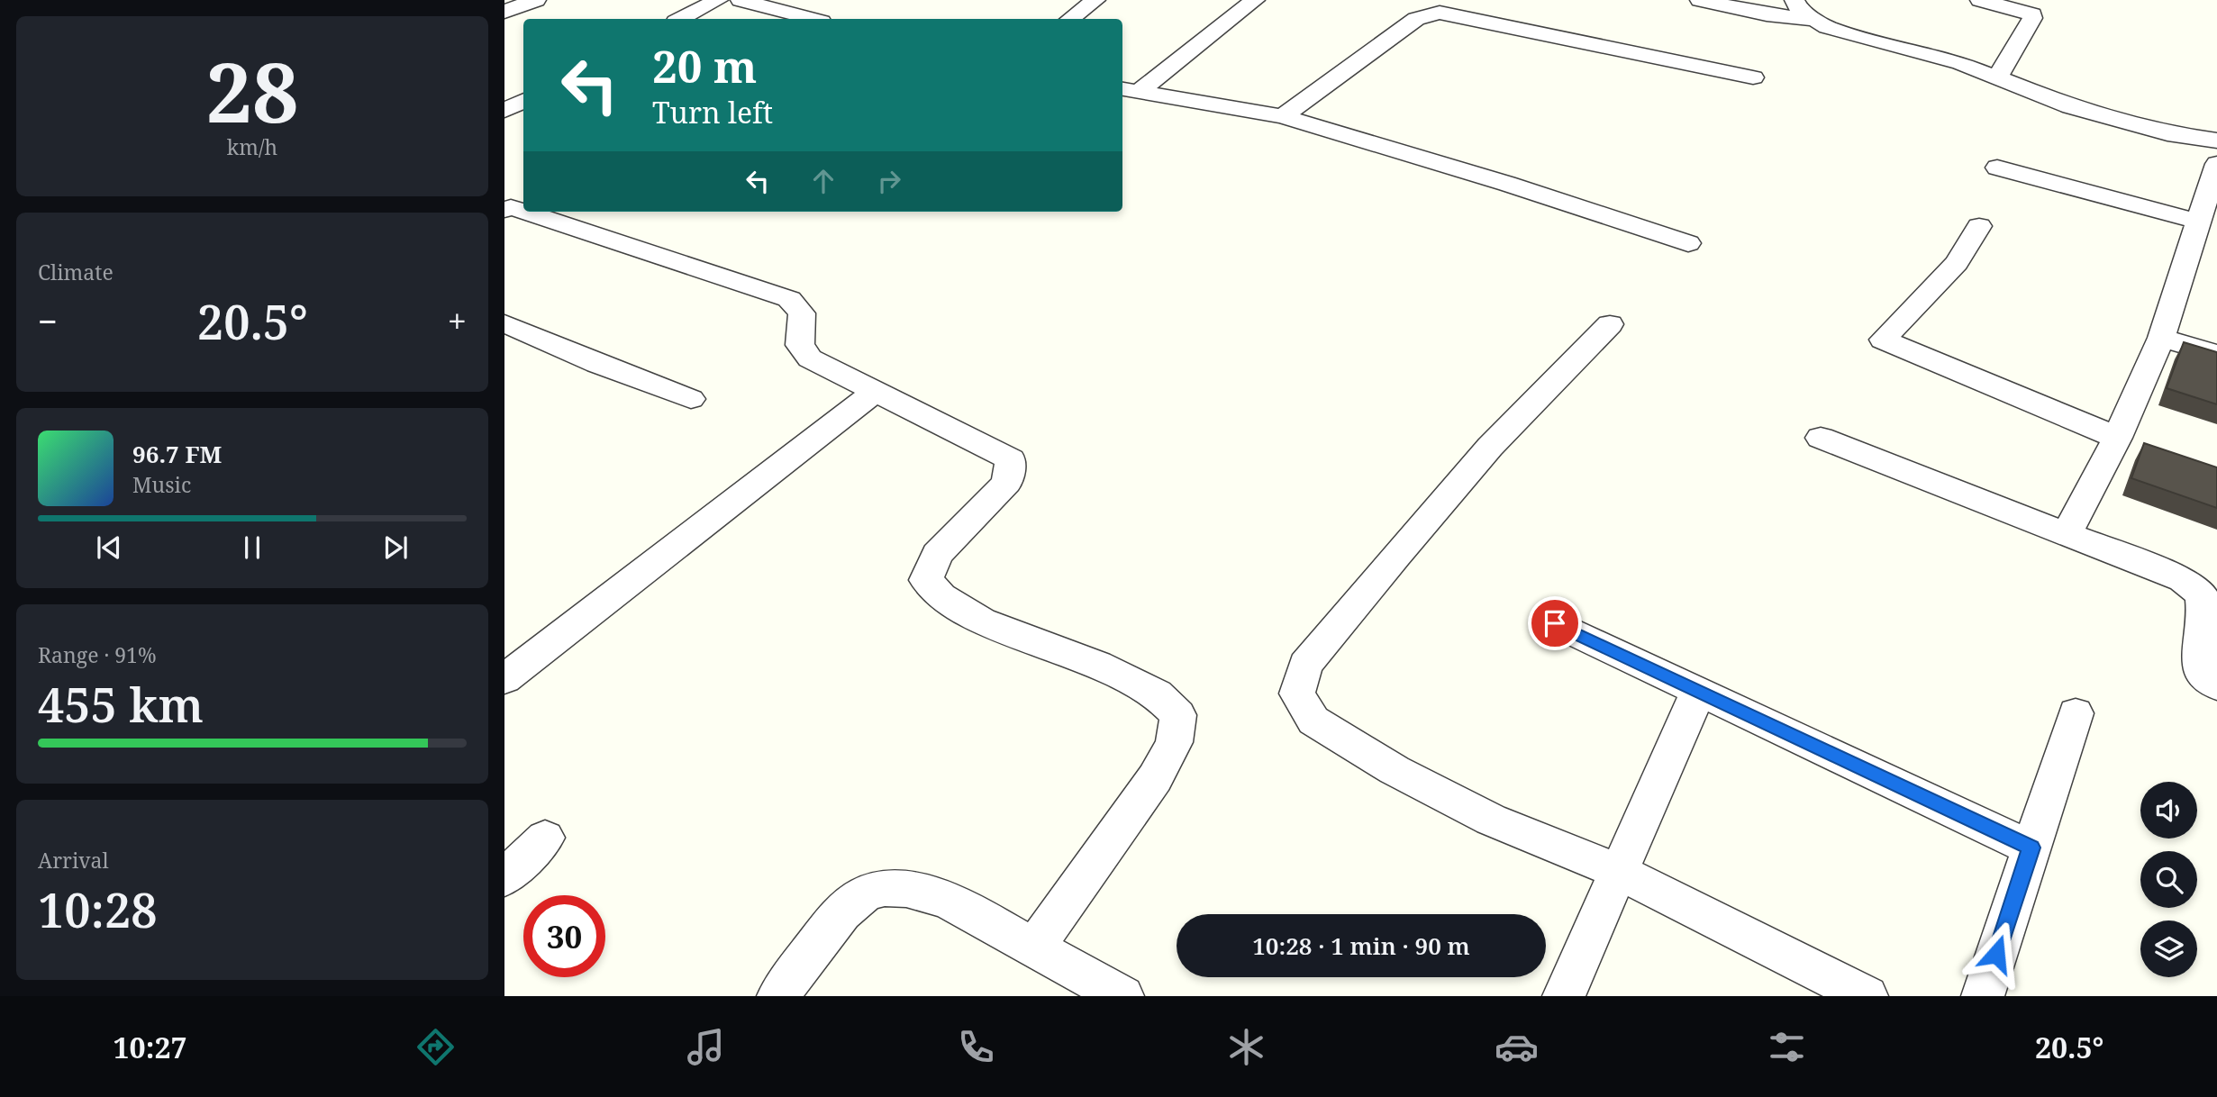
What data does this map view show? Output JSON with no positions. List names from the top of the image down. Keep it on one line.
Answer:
{"page":{"tile":[["28","km/h"],"Climate",["Range · 91%","455 km"],["Arrival","10:28"]],"turn":["20 m","Turn left"],"heat":["−","20.5°","+"],"song":["96.7 FM","Music"],"limit":"30","trip":"10:28 · 1 min · 90 m","tabs":["10:27","20.5°"]}}
